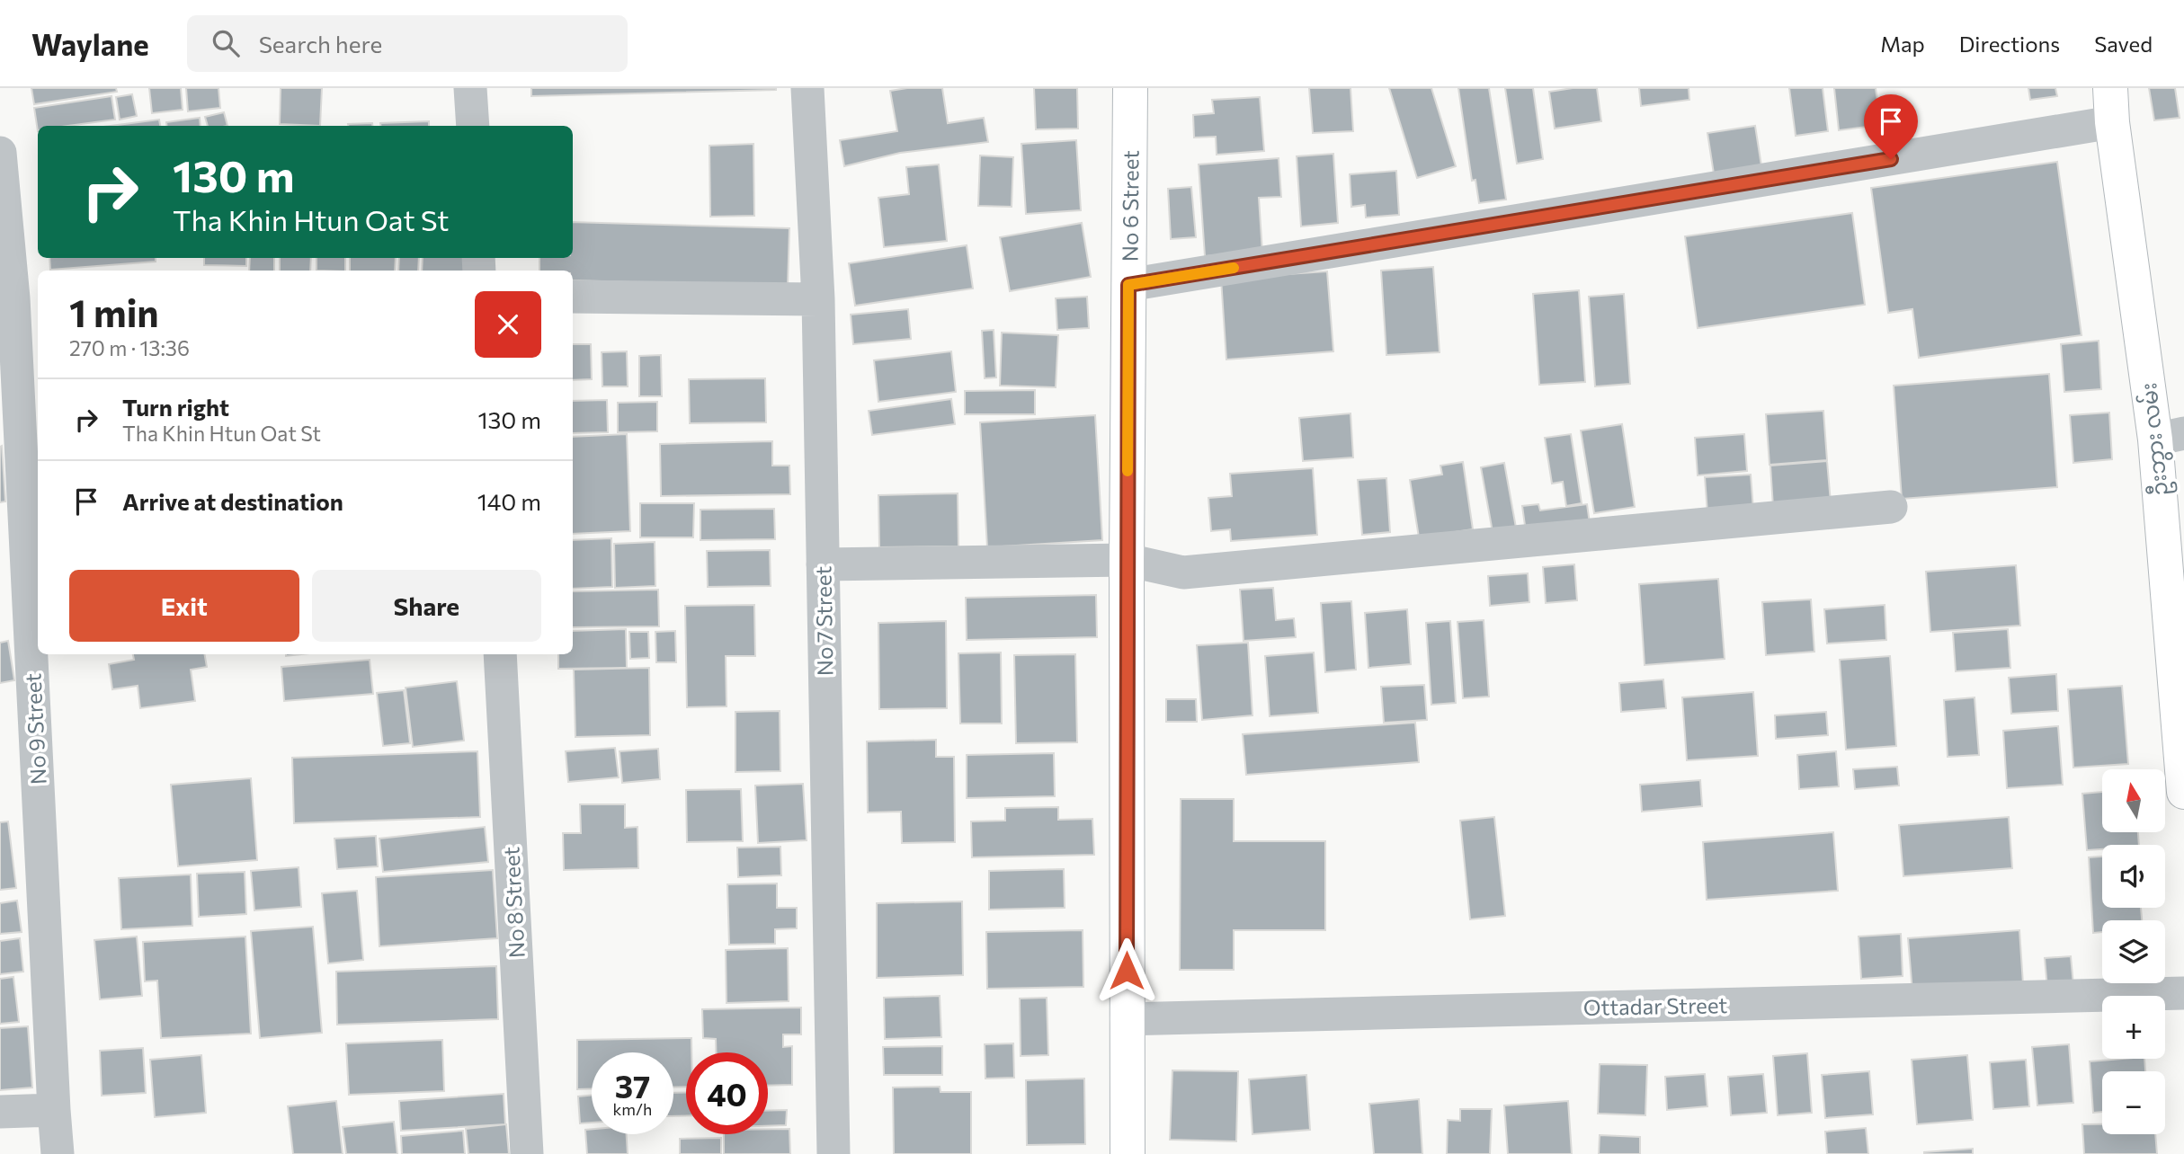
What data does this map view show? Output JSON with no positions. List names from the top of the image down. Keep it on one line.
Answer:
{"streets":{"street":["No 6 Street","ဦးဘွား လမ်း","No 7 Street","No 9 Street","No 8 Street","Ottadar Street"]},"crossings":[["No 6 Street","Ottadar Street"]],"north":"top","page":{"header":"Waylane","search":"Search here","nav":["Map","Directions","Saved"],"turn":["130 m","Tha Khin Htun Oat St"],"heading":["1 min","270 m · 13:36"],"list":[{"name":"Turn right","note":"Tha Khin Htun Oat St","value":"130 m"},{"name":"Arrive at destination","value":"140 m"}],"buttons":["Exit","Share"],"map_buttons":["+","−"],"speed":"37 km/h","limit":"40"}}
